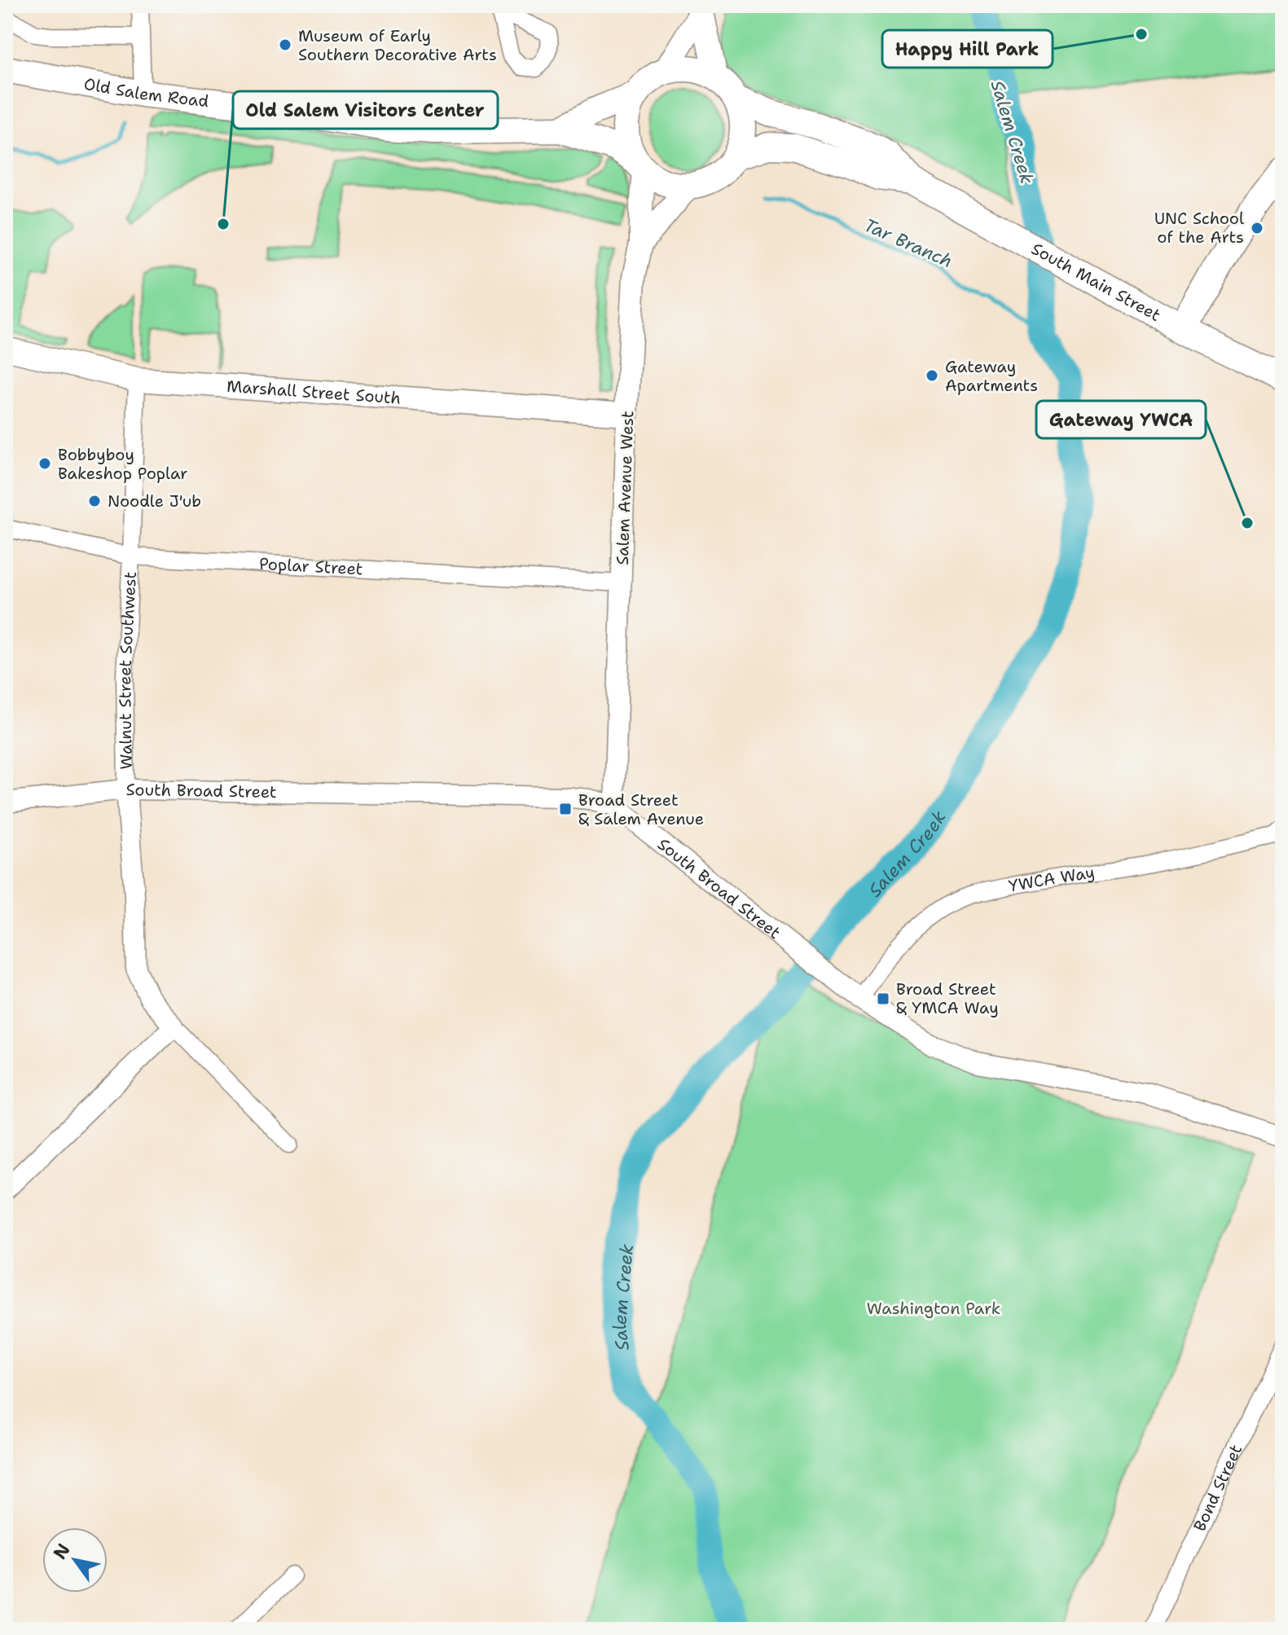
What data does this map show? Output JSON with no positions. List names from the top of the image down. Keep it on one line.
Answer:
{"streets":{"main road":["Old Salem Road","South Main Street","Marshall Street South","Salem Avenue West"],"street":["Poplar Street","Walnut Street Southwest","South Broad Street","YWCA Way","Bond Street"]},"crossings":[["Old Salem Road","South Main Street"],["Old Salem Road","Salem Avenue West"],["South Main Street","Salem Avenue West"],["Marshall Street South","Salem Avenue West"],["Marshall Street South","Walnut Street Southwest"],["Salem Avenue West","Poplar Street"],["Salem Avenue West","South Broad Street"],["Poplar Street","Walnut Street Southwest"],["Walnut Street Southwest","South Broad Street"],["South Broad Street","YWCA Way"]],"water":["Salem Creek","Tar Branch"],"parks":["Washington Park"],"places":{"other":["Happy Hill Park","Museum of Early Southern Decorative Arts","Old Salem Visitors Center","UNC School of the Arts","Gateway Apartments","Bobbyboy Bakeshop Poplar","Noodle J'ub","Gateway YWCA"],"transit":["Broad Street & Salem Avenue","Broad Street & YMCA Way"]},"north":"top left"}
